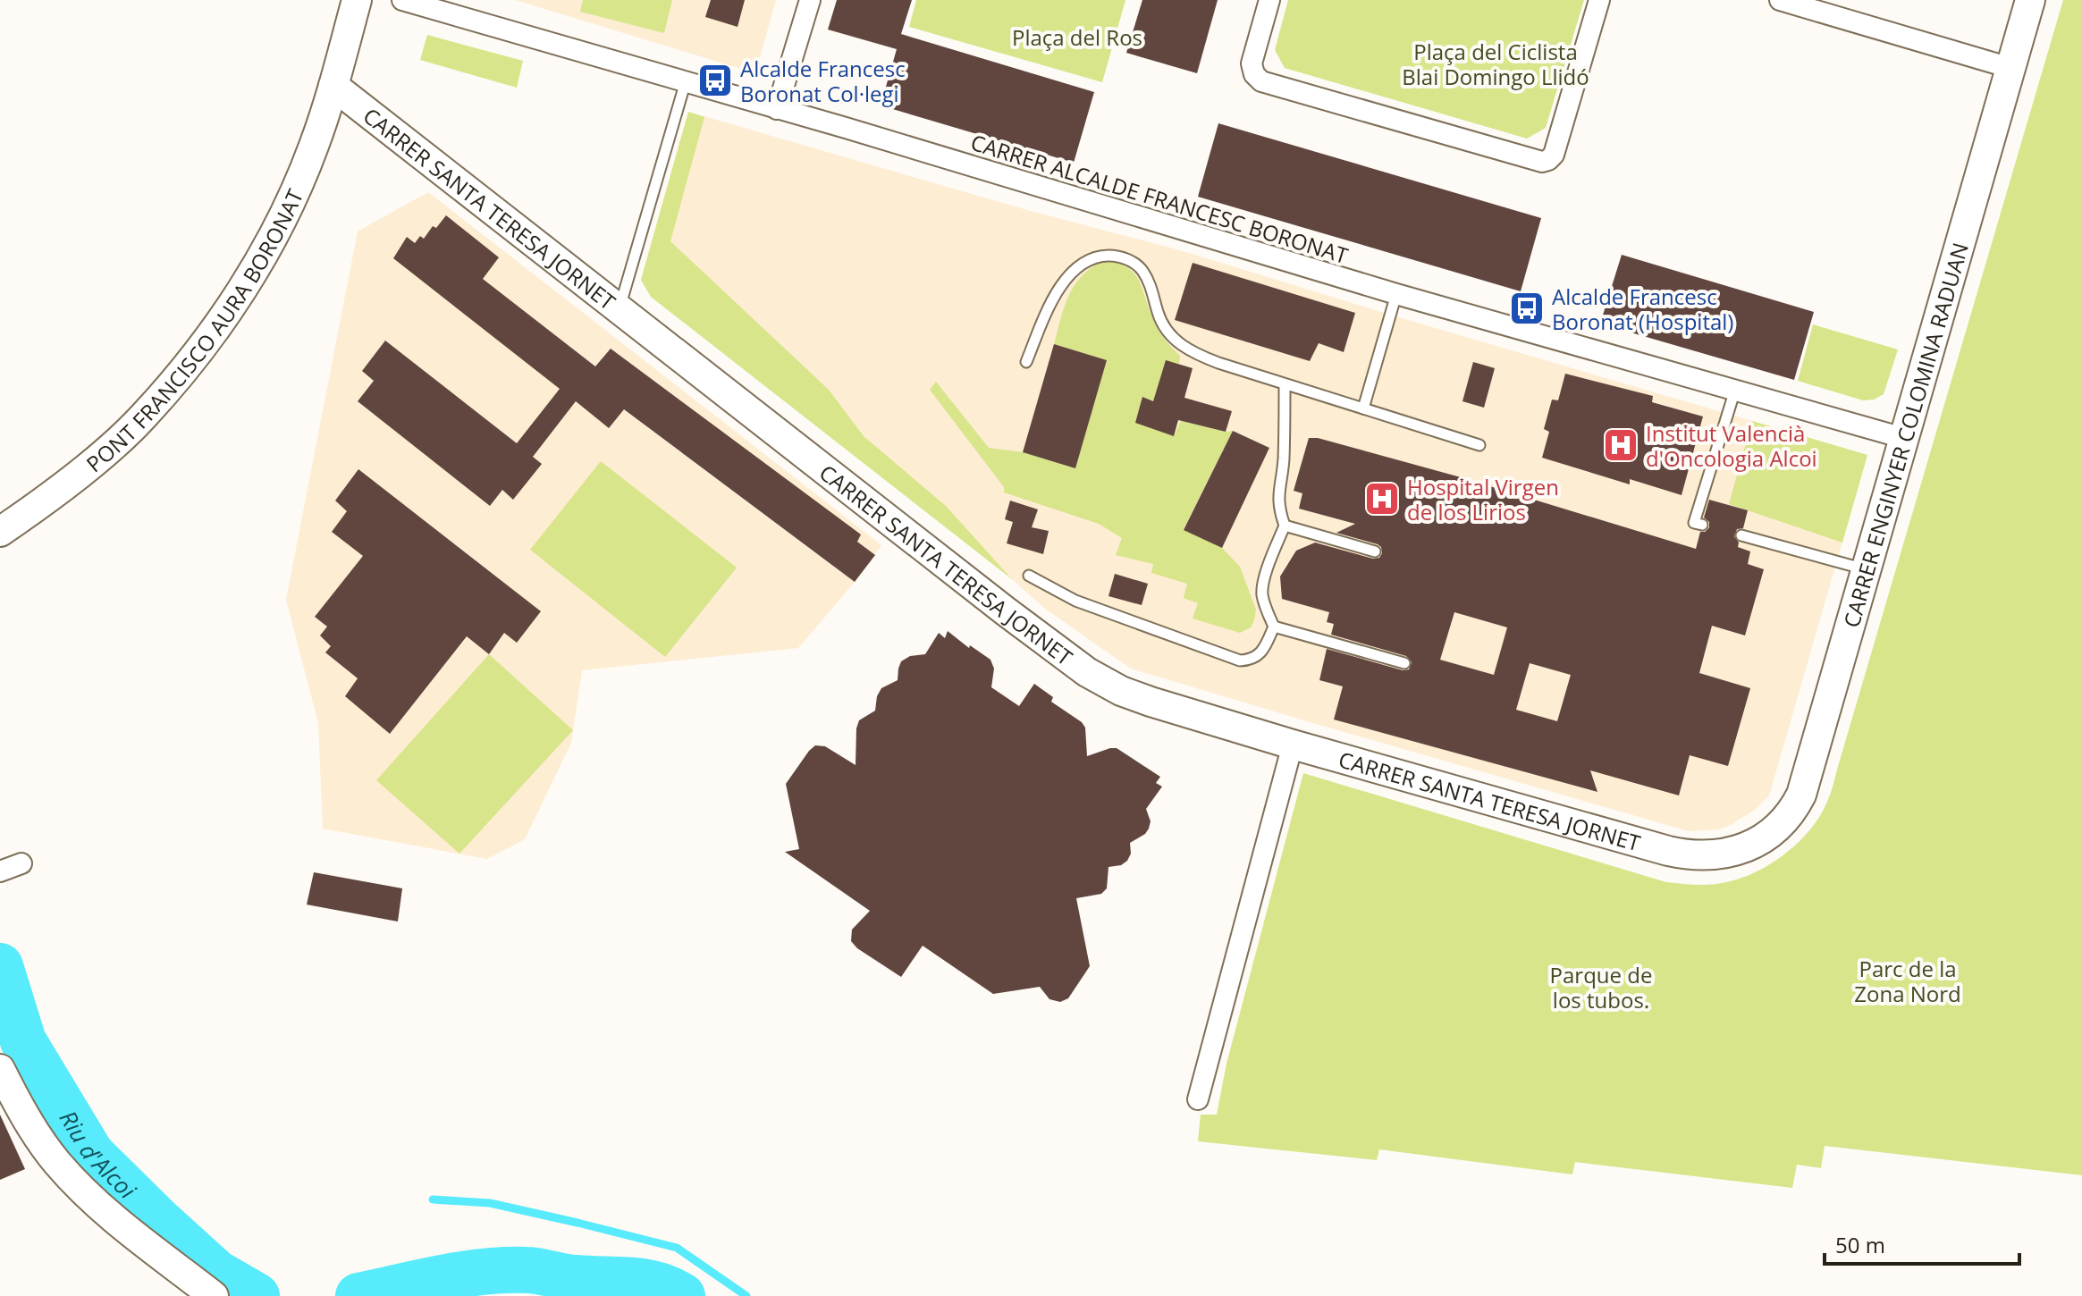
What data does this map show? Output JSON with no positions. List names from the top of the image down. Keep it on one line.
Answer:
{"streets":{"street":["CARRER ALCALDE FRANCESC BORONAT","CARRER SANTA TERESA JORNET","PONT FRANCISCO AURA BORONAT","CARRER ENGINYER COLOMINA RADUAN"]},"crossings":[["CARRER ALCALDE FRANCESC BORONAT","CARRER ENGINYER COLOMINA RADUAN"],["CARRER SANTA TERESA JORNET","PONT FRANCISCO AURA BORONAT"],["CARRER SANTA TERESA JORNET","CARRER ENGINYER COLOMINA RADUAN"]],"water":["Riu d'Alcoi"],"parks":["Plaça del Ros","Plaça del Ciclista Blai Domingo Llidó","Parc de la Zona Nord","Parque de los tubos."],"places":{"bus stop":["Alcalde Francesc Boronat Col·legi","Alcalde Francesc Boronat (Hospital)"],"hospital":["Institut Valencià d'Oncologia Alcoi","Hospital Virgen de los Lirios"]},"scale_bar":"50 m"}
